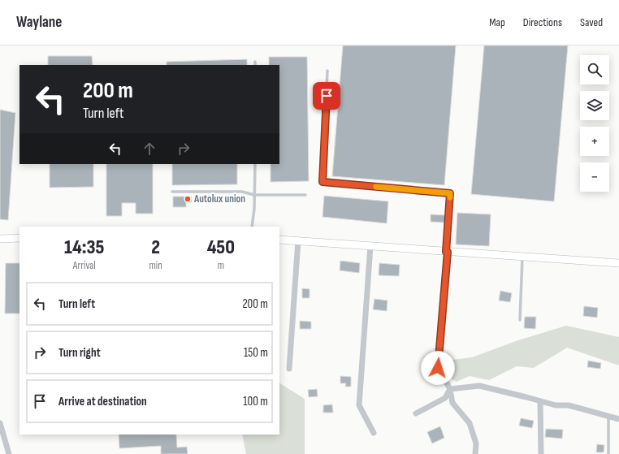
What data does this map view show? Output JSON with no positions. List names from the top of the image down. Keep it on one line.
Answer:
{"places":["Autolux union"],"page":{"header":"Waylane","nav":["Map","Directions","Saved"],"map_buttons":["+","−"],"turn":["200 m","Turn left"],"eta":["14:35","Arrival","2","min","450","m"],"list":[{"name":"Turn left","value":"200 m"},{"name":"Turn right","value":"150 m"},{"name":"Arrive at destination","value":"100 m"}]}}
